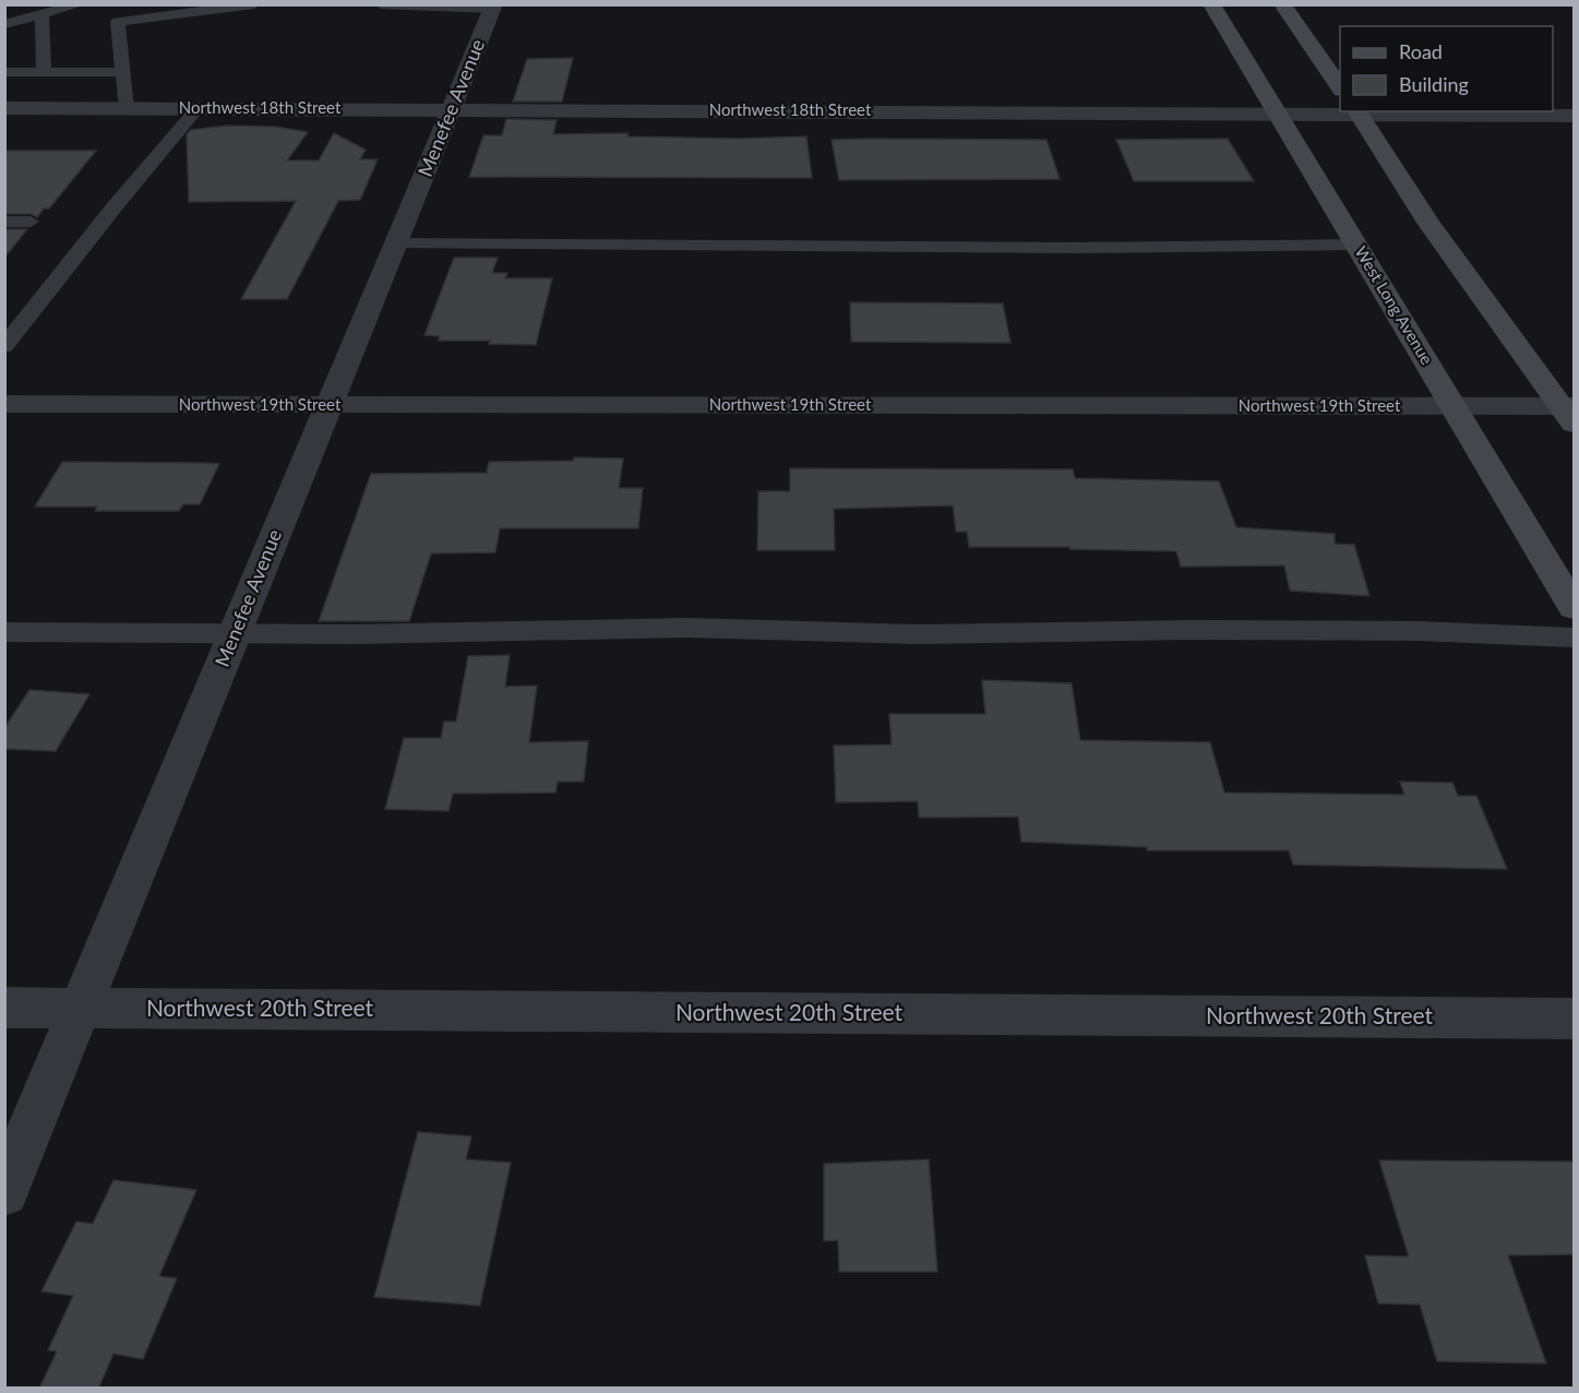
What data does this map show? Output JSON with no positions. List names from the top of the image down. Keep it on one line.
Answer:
{"streets":{"main road":["West Long Avenue"],"street":["Northwest 18th Street","Menefee Avenue","Northwest 19th Street","Northwest 20th Street"]},"crossings":[["Northwest 18th Street","Menefee Avenue"],["Northwest 18th Street","West Long Avenue"],["Menefee Avenue","Northwest 19th Street"],["Menefee Avenue","Northwest 20th Street"],["West Long Avenue","Northwest 19th Street"]],"legend":["Road","Building"]}
